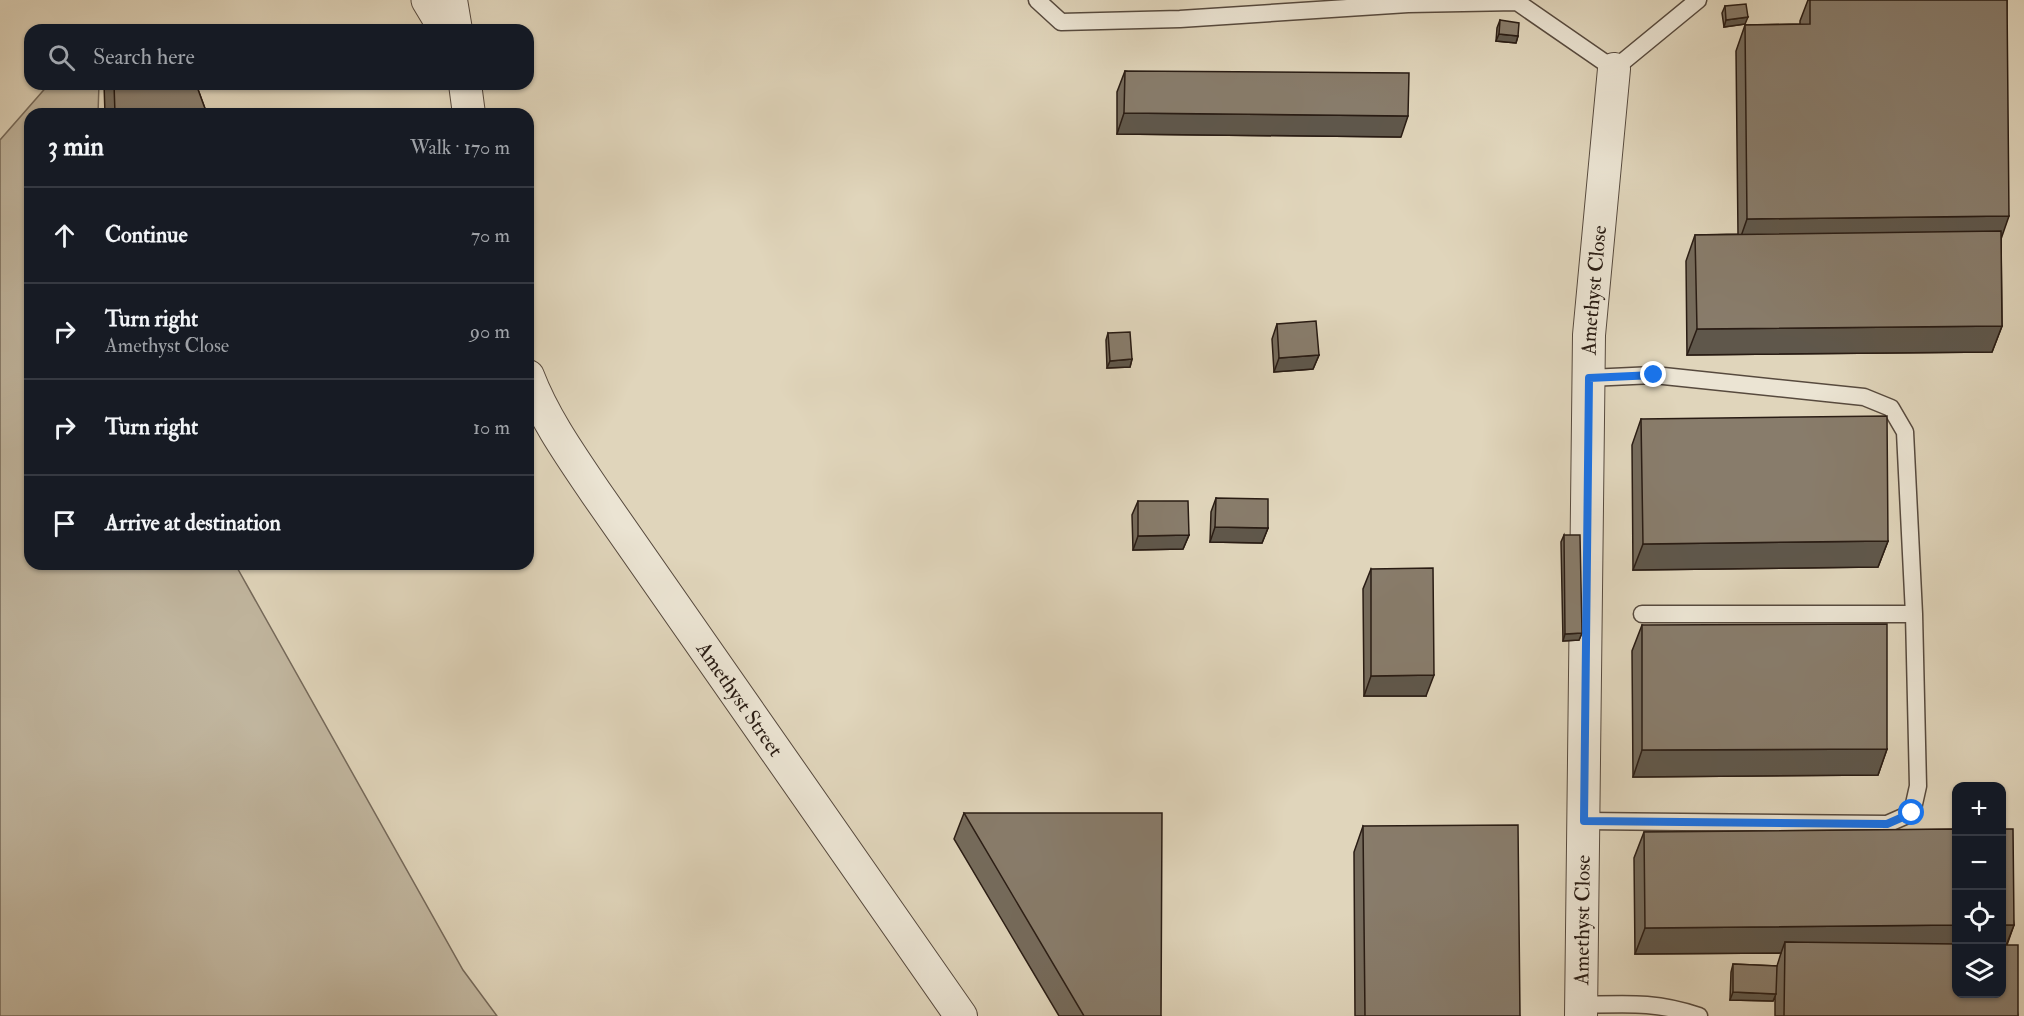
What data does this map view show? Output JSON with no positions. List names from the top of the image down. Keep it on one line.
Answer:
{"streets":{"street":["Amethyst Close","Amethyst Street"]},"page":{"search":"Search here","heading":["3 min","Walk · 170 m"],"list":[["Continue","70 m"],["Turn right","Amethyst Close","90 m"],["Turn right","10 m"],"Arrive at destination"],"map_buttons":["+","−"]}}
